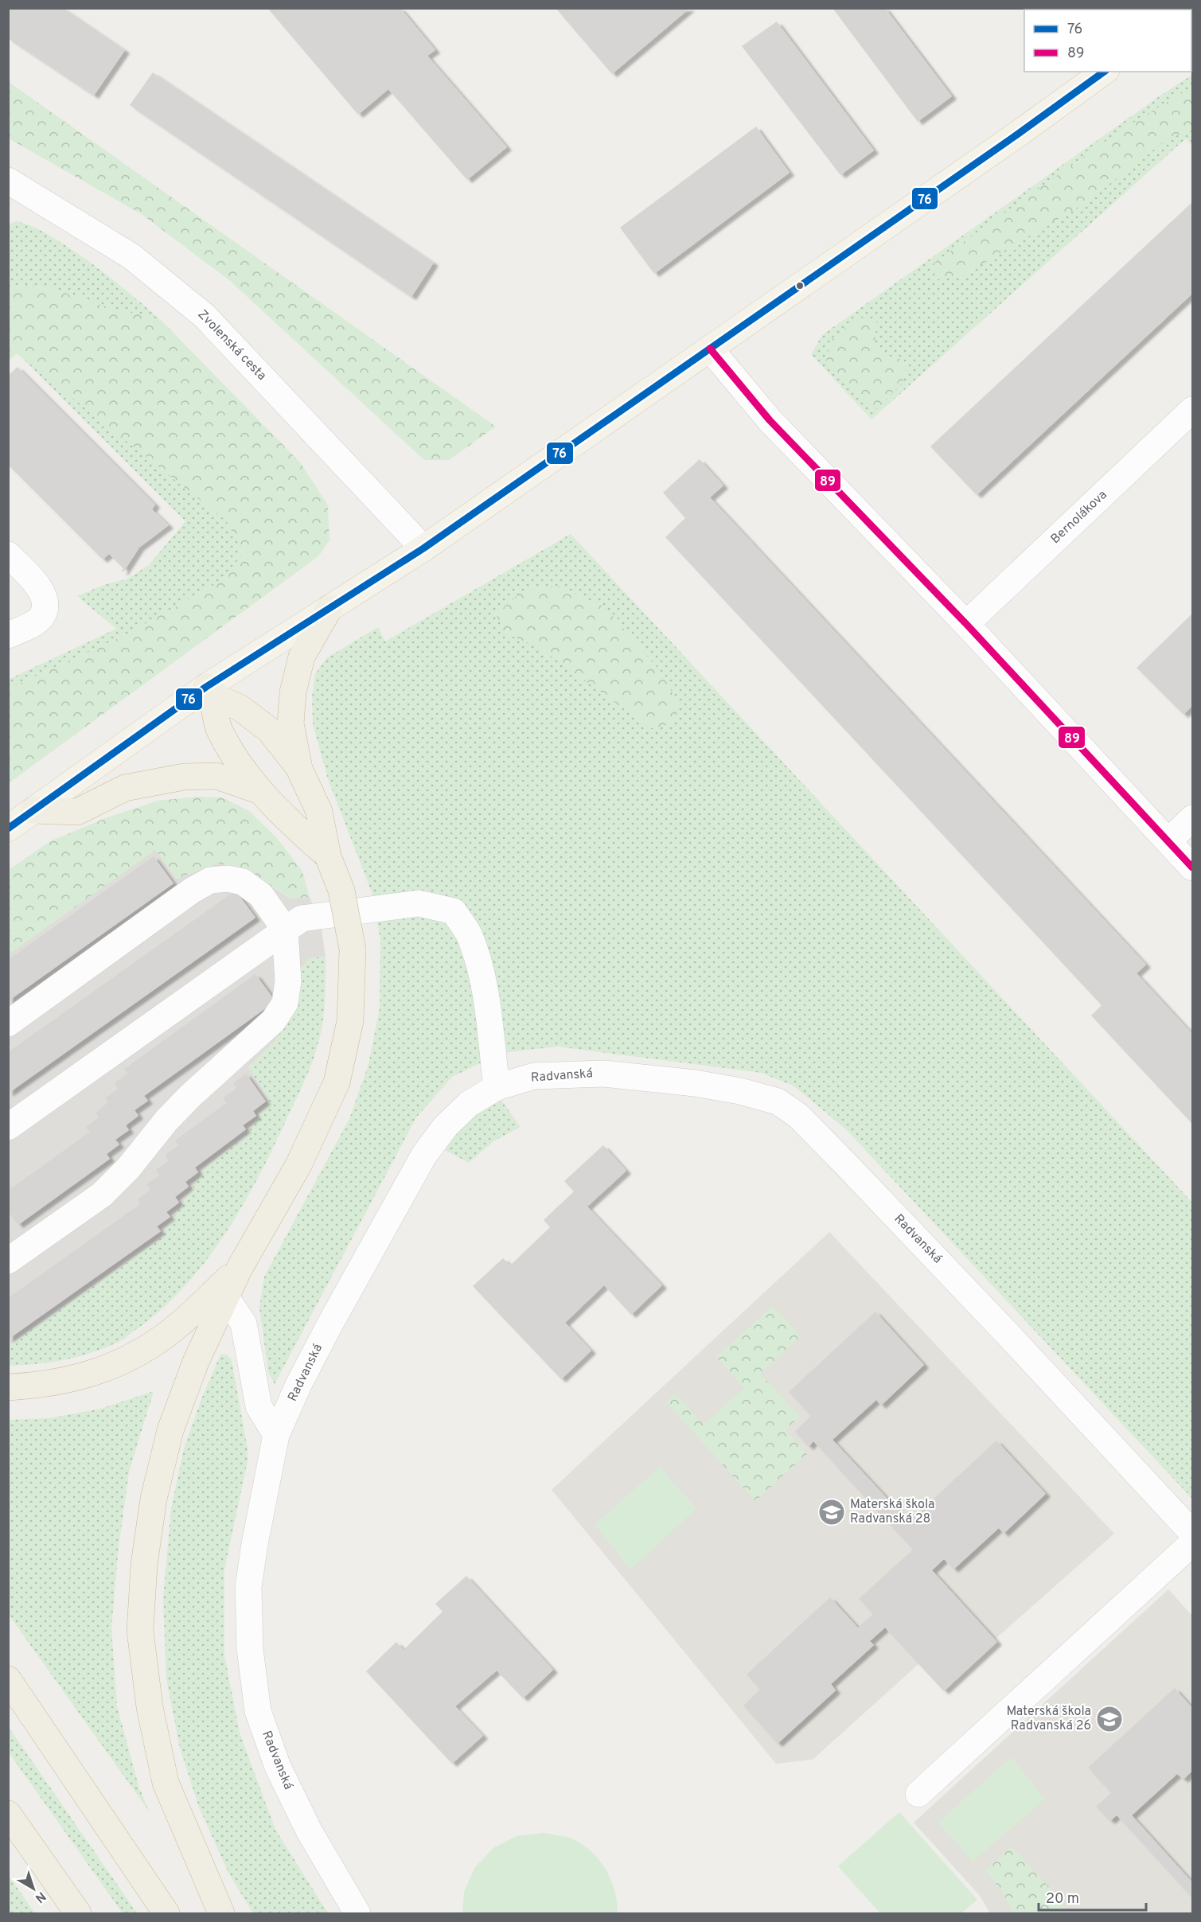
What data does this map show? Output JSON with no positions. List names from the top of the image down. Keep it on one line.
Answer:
{"streets":{"street":["Zvolenská cesta","Bernolákova","Radvanská"]},"places":{"school or university":["Materská škola Radvanská 28","Materská škola Radvanská 26"]},"lines":["transit line 76","transit line 89"],"legend":["76","89"],"scale_bar":"20 m","north":"bottom right"}
